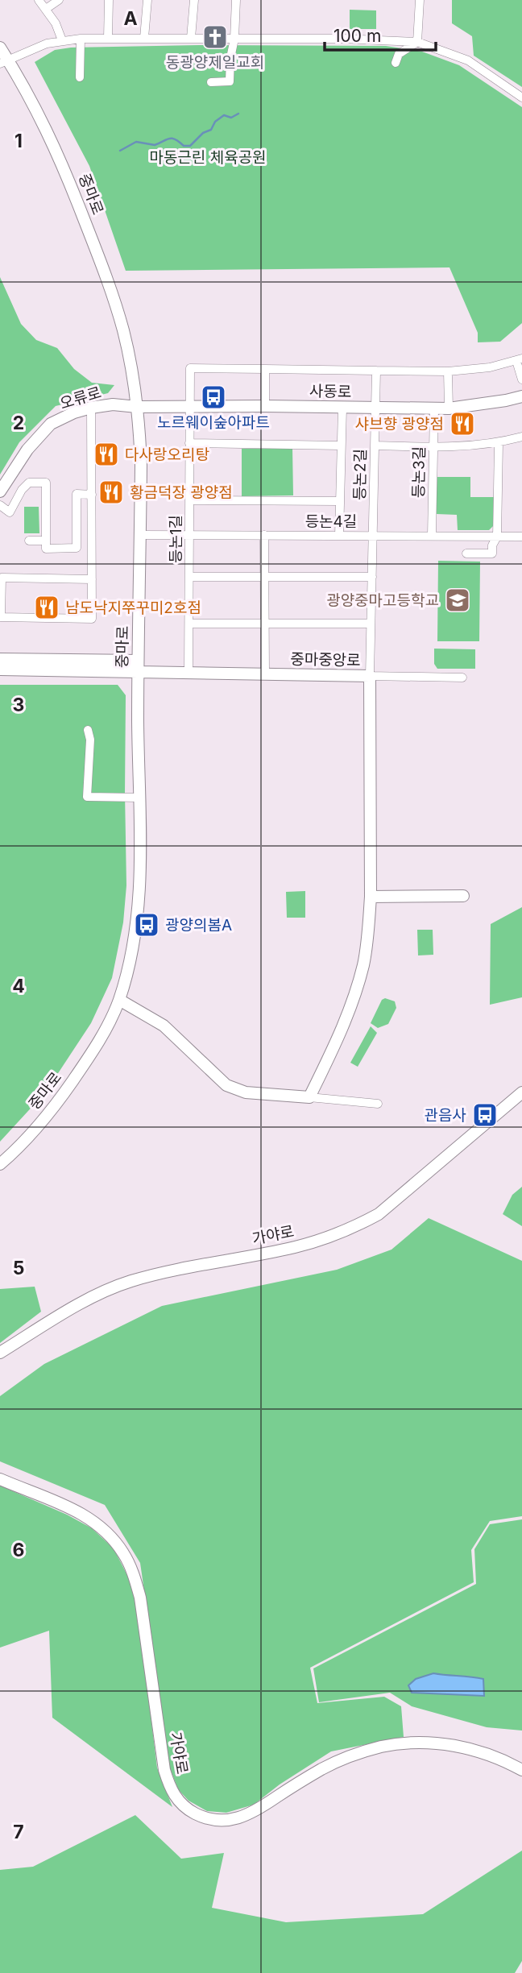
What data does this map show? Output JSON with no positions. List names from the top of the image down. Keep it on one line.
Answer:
{"streets":{"street":["중마로","사동로","오류로","등논3길","등논2길","등논4길","등논1길","중마중앙로","가야로"]},"crossings":[["중마로","사동로"],["중마로","오류로"],["중마로","등논4길"],["중마로","중마중앙로"],["사동로","오류로"],["사동로","등논3길"],["사동로","등논2길"],["사동로","등논1길"],["등논3길","등논4길"],["등논2길","등논4길"],["등논2길","중마중앙로"],["등논4길","등논1길"],["등논1길","중마중앙로"]],"parks":["마동근린 체육공원"],"places":{"church":["동광양제일교회"],"bus stop":["노르웨이숲아파트","광양의봄A","관음사"],"restaurant":["샤브향 광양점","다사랑오리탕","황금덕장 광양점","남도낙지쭈꾸미2호점"],"school or university":["광양중마고등학교"]},"scale_bar":"100 m","grid":{"columns":["A"],"rows":["1","2","3","4","5","6","7"]}}
